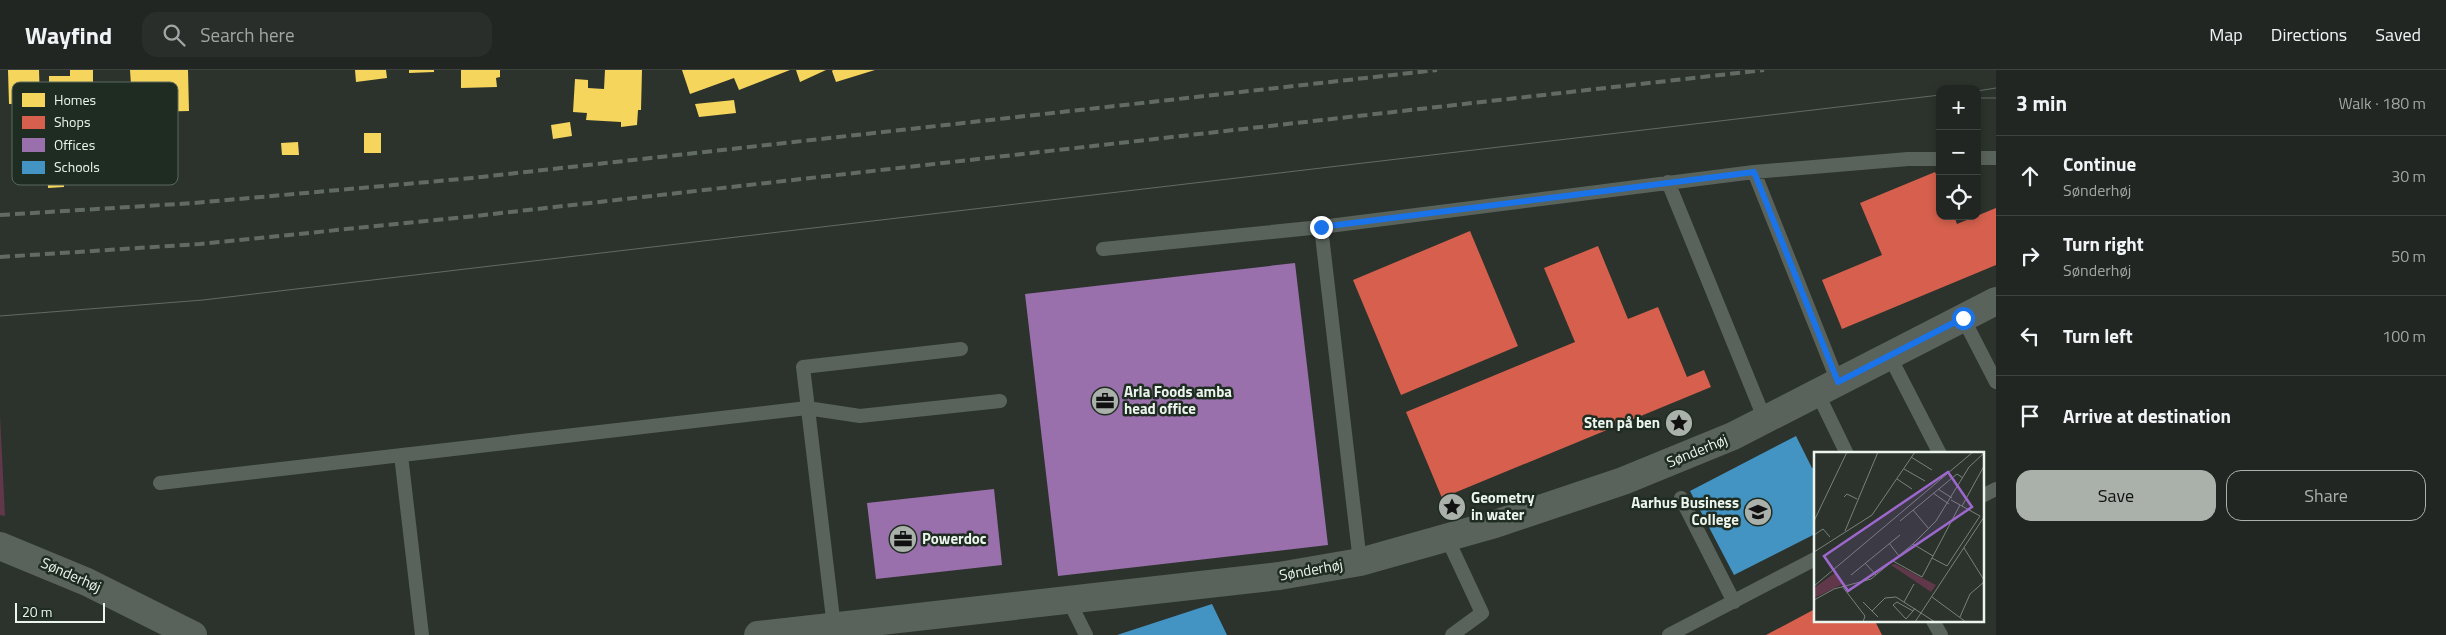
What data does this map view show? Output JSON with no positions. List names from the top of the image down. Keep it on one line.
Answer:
{"streets":{"street":["Sønderhøj"]},"places":{"office":["Arla Foods amba head office","Powerdoc"],"place":["Sten på ben","Geometry in water"],"school or university":["Aarhus Business College"]},"legend":["Homes","Shops","Offices","Schools"],"scale_bar":"20 m","page":{"header":"Wayfind","search":"Search here","nav":["Map","Directions","Saved"],"heading":["3 min","Walk · 180 m"],"map_buttons":["+","−"],"list":[["Continue","Sønderhøj","30 m"],["Turn right","Sønderhøj","50 m"],["Turn left","100 m"],"Arrive at destination"],"buttons":["Save","Share"],"scale":"20 m"}}
